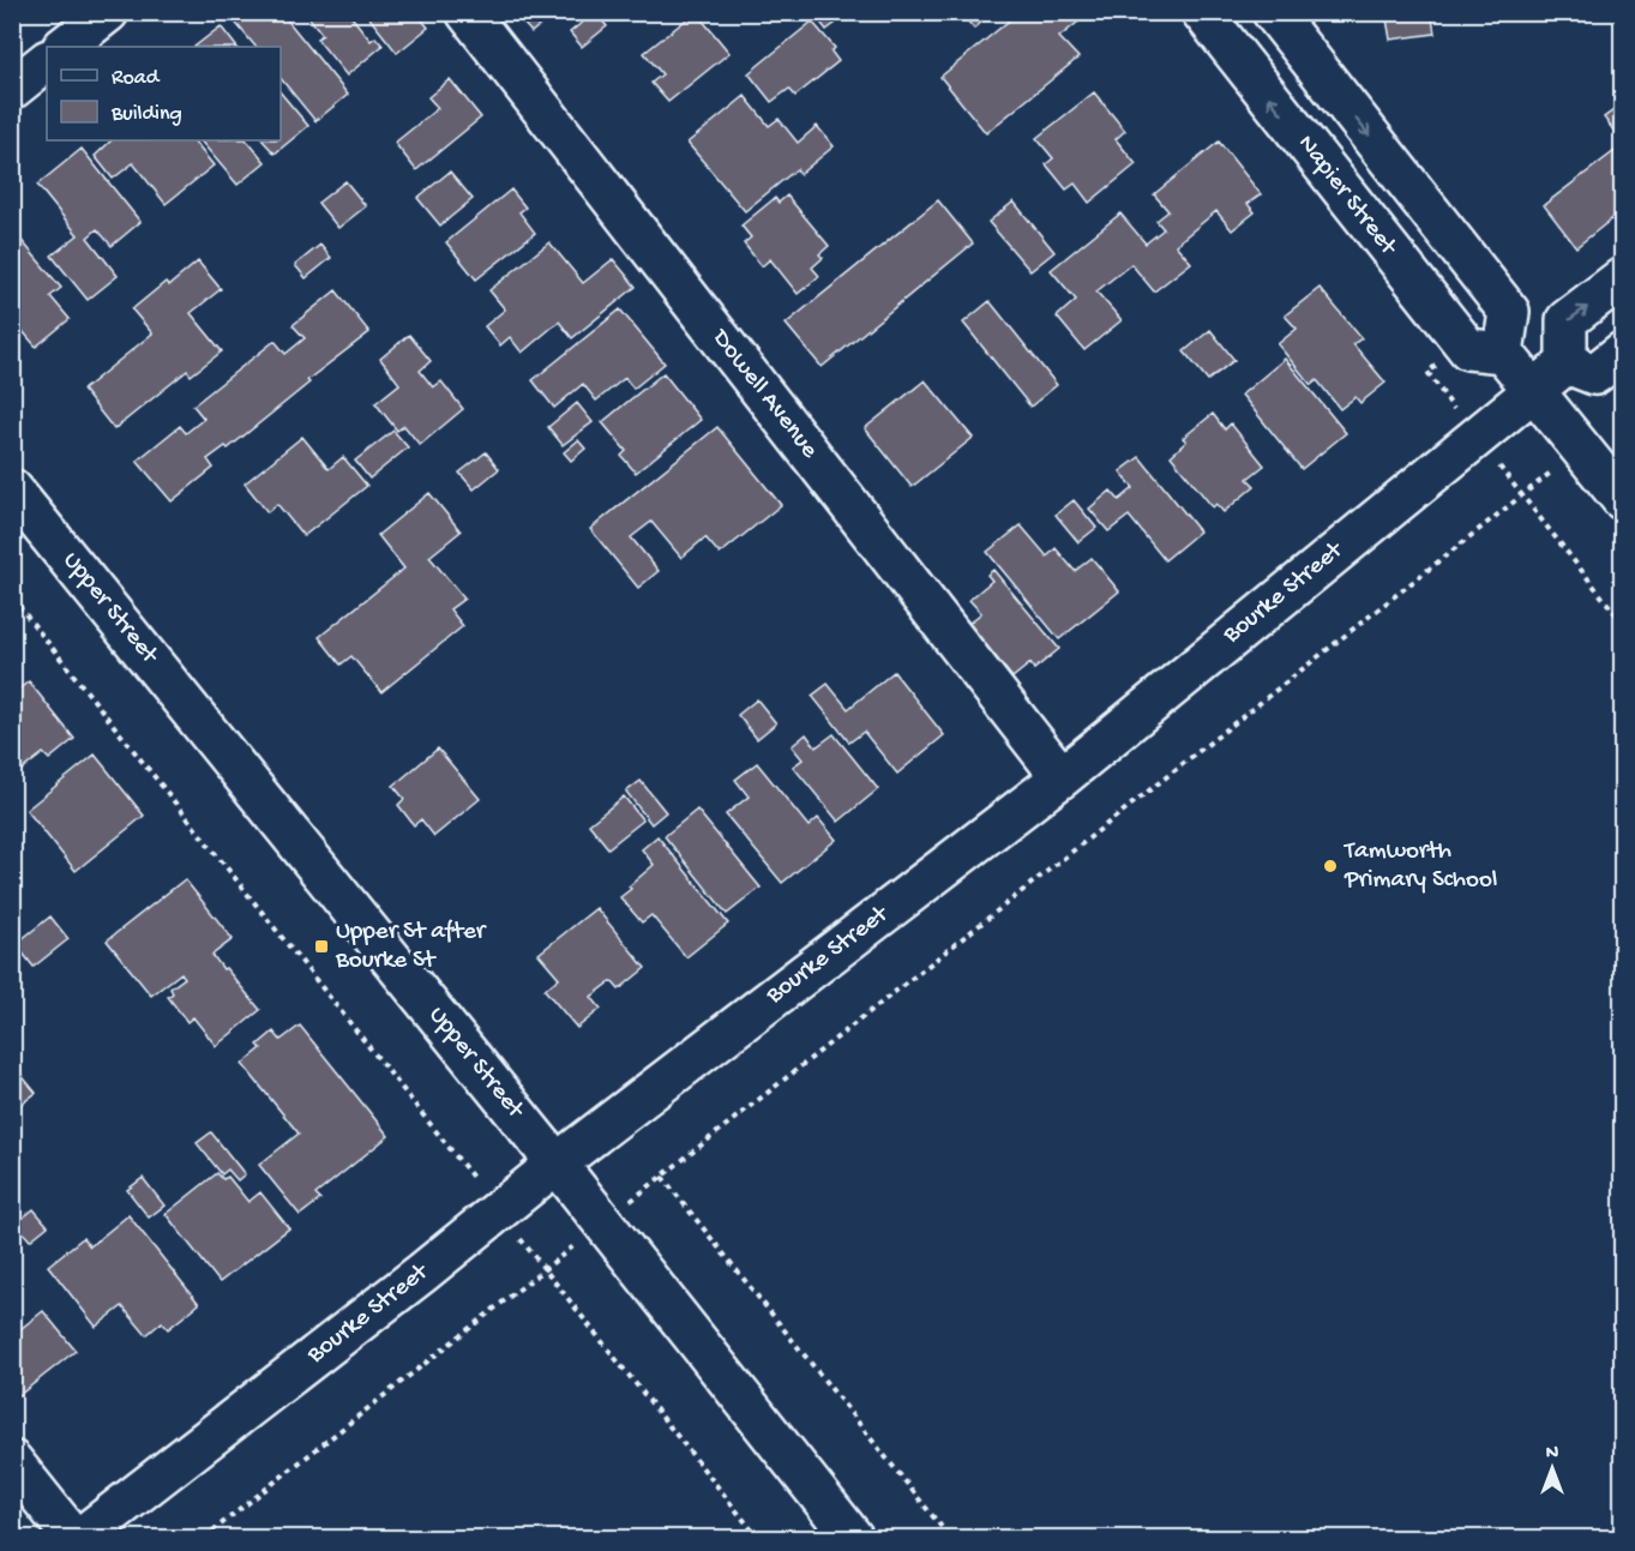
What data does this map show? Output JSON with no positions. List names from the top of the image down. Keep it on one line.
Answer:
{"streets":{"street":["Napier Street","Dowell Avenue","Bourke Street","Upper Street"]},"crossings":[["Dowell Avenue","Bourke Street"],["Bourke Street","Upper Street"]],"places":{"other":["Tamworth Primary School"],"transit":["Upper St after Bourke St"]},"legend":["Road","Building"],"north":"top"}
